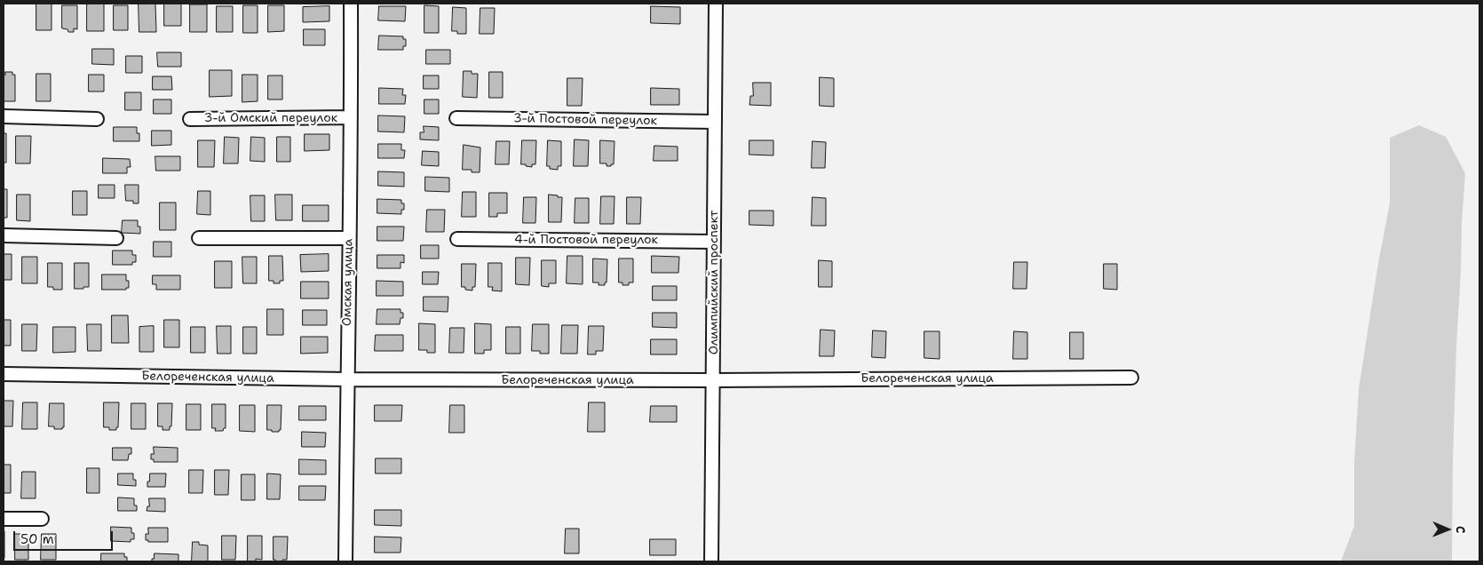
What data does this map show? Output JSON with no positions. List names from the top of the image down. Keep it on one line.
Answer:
{"streets":{"street":["3-й Омский переулок","3-й Постовой переулок","4-й Постовой переулок","Омская улица","Олимпийский проспект","Белореченская улица"]},"crossings":[["3-й Омский переулок","Омская улица"],["3-й Постовой переулок","Олимпийский проспект"],["4-й Постовой переулок","Олимпийский проспект"],["Омская улица","Белореченская улица"],["Олимпийский проспект","Белореченская улица"]],"scale_bar":"50 m","north":"right"}
